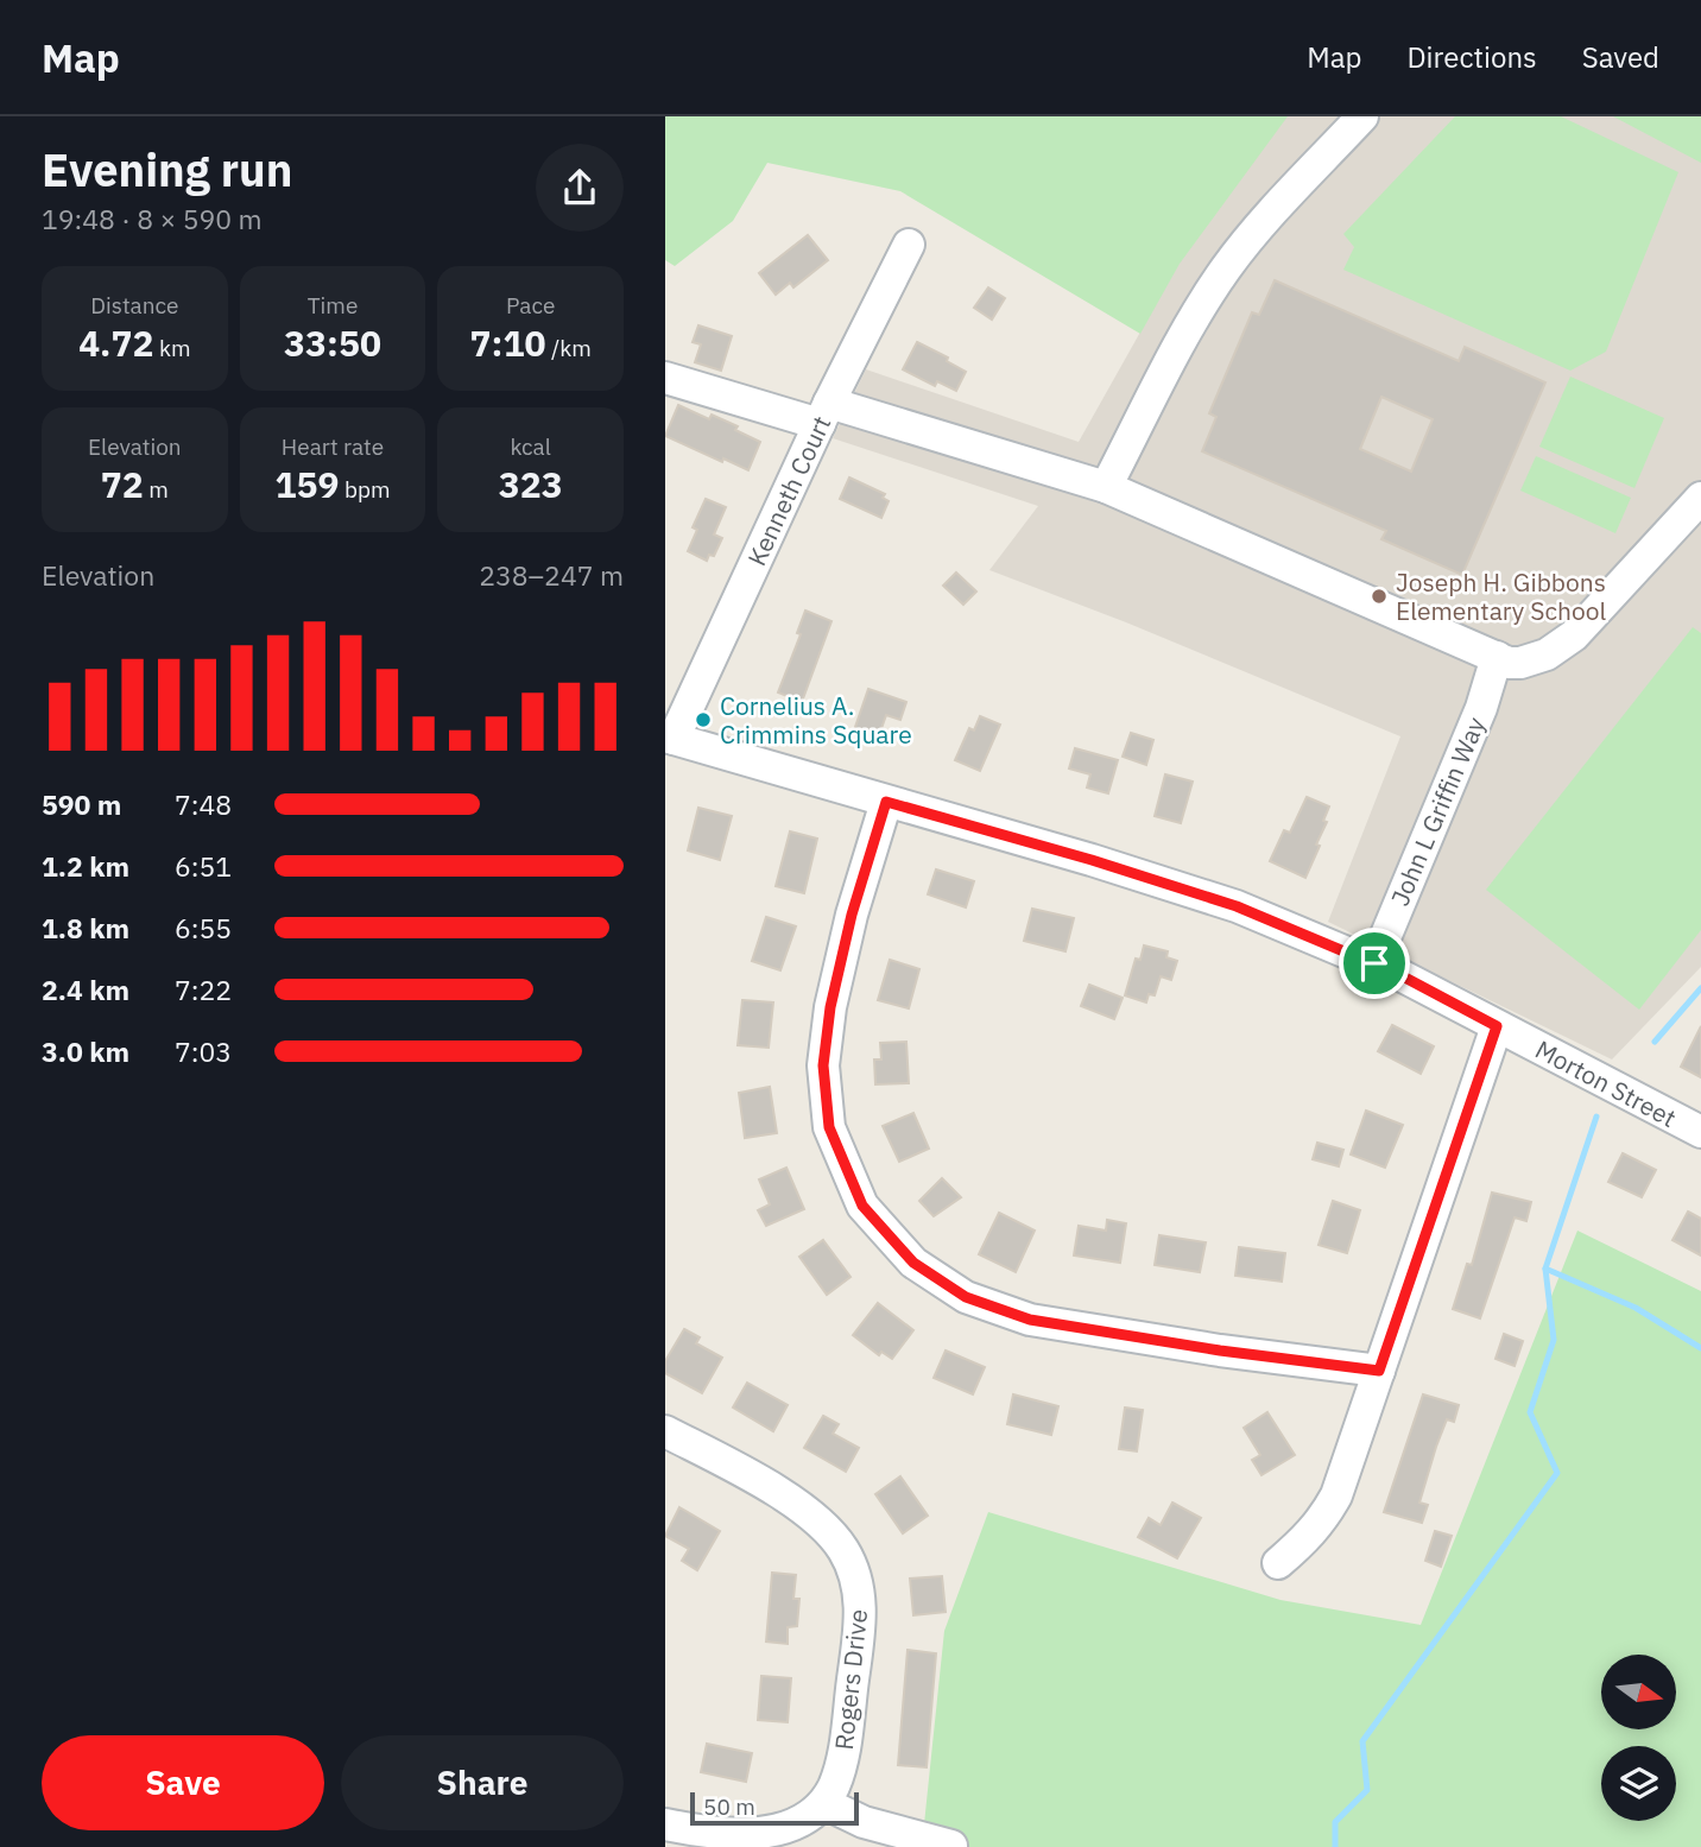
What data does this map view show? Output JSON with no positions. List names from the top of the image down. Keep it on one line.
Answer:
{"streets":{"street":["Kenneth Court","John L Griffin Way","Morton Street","Rogers Drive"]},"crossings":[["Kenneth Court","Morton Street"],["John L Griffin Way","Morton Street"]],"places":["Joseph H. Gibbons Elementary School","Cornelius A. Crimmins Square"],"scale_bar":"50 m","north":"right","page":{"header":"Map","nav":["Map","Directions","Saved"],"heading":["Evening run","19:48 · 8 × 590 m"],"stats":[["Distance","4.72 km"],["Time","33:50"],["Pace","7:10 /km"],["Elevation","72 m"],["Heart rate","159 bpm"],["kcal","323"]],"chart":["Elevation","238–247 m"],"list":[{"name":"590 m","note":"7:48"},{"name":"1.2 km","note":"6:51"},{"name":"1.8 km","note":"6:55"},{"name":"2.4 km","note":"7:22"},{"name":"3.0 km","note":"7:03"}],"buttons":["Save","Share"],"scale":"50 m"}}
